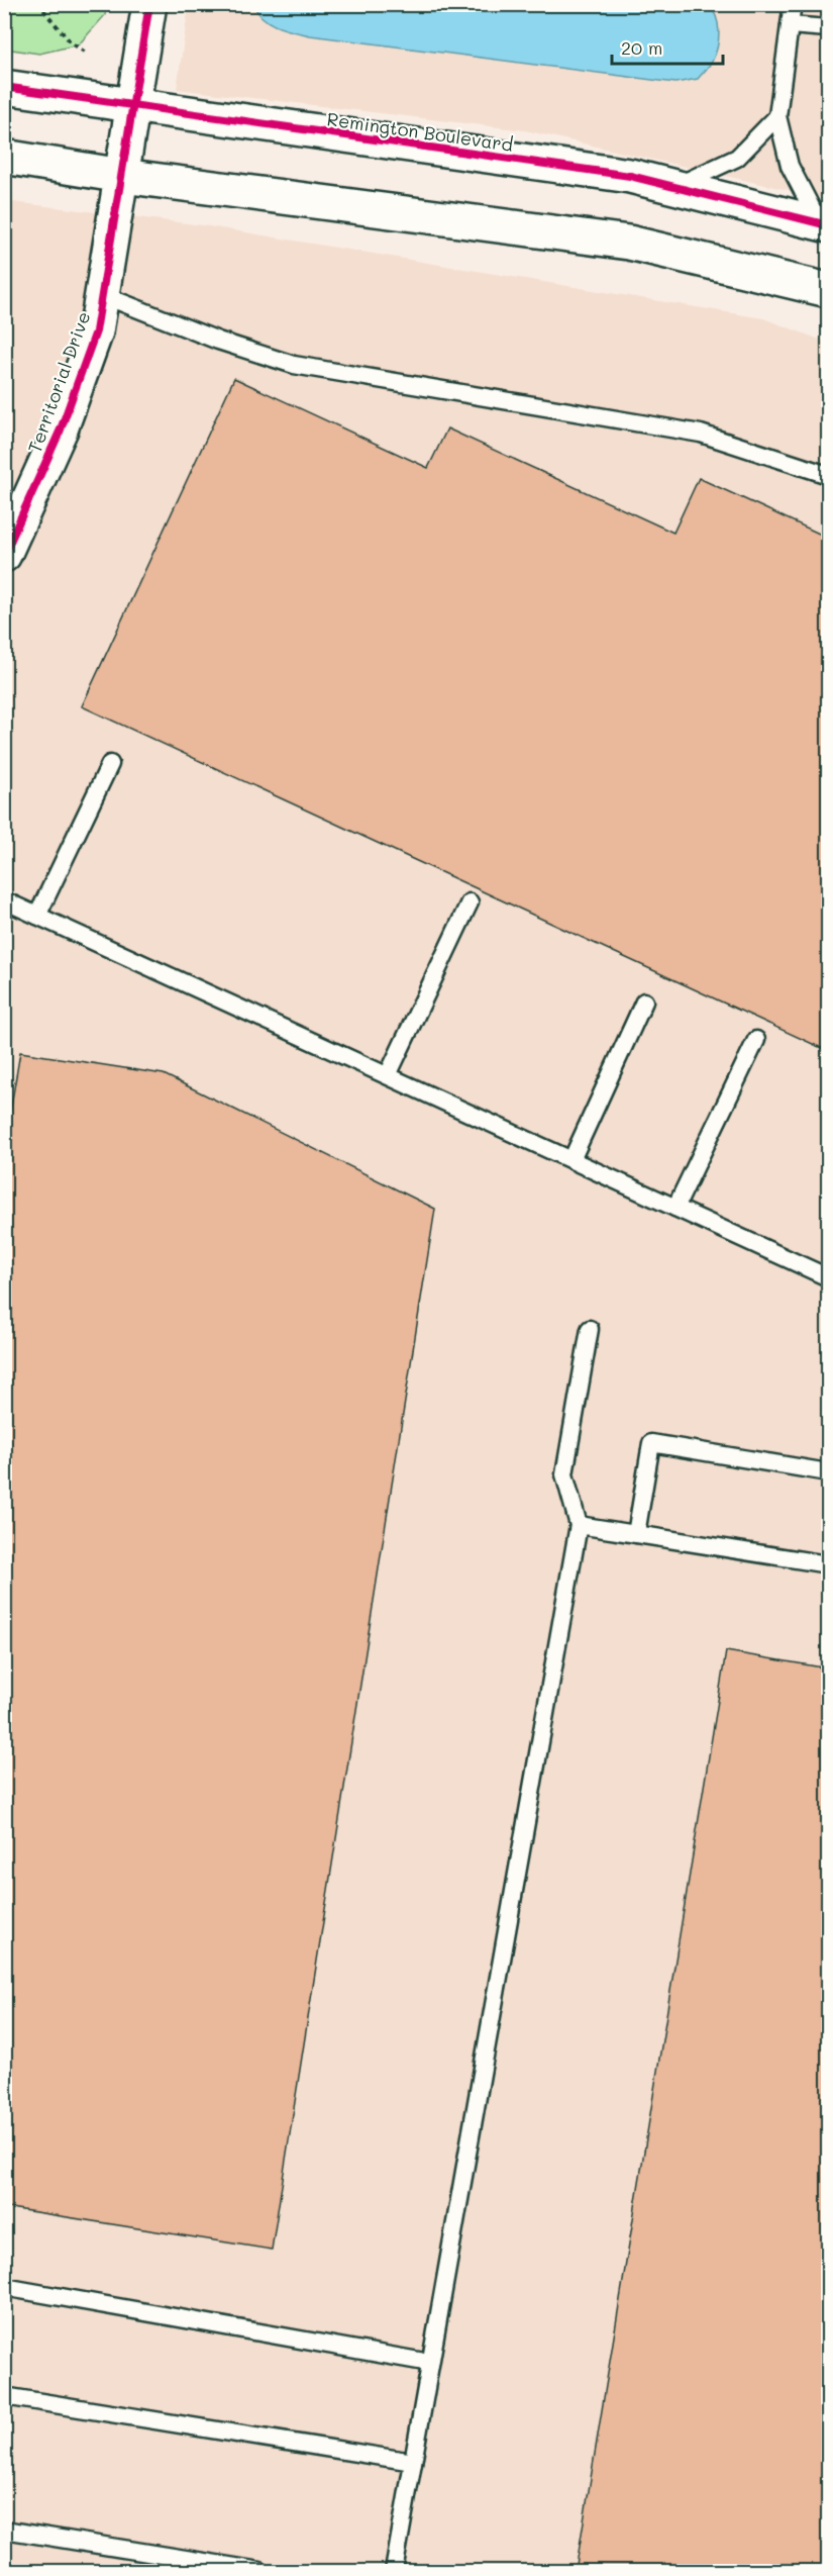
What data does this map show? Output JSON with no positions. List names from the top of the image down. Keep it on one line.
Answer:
{"streets":{"street":["Remington Boulevard","Territorial Drive"]},"crossings":[["Remington Boulevard","Territorial Drive"]],"scale_bar":"20 m"}
